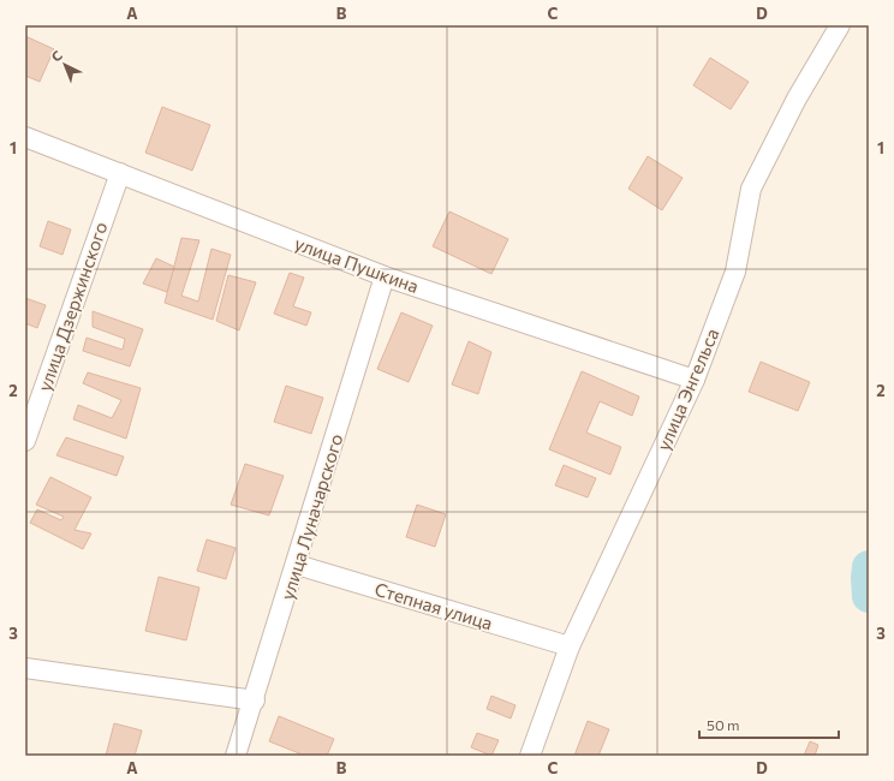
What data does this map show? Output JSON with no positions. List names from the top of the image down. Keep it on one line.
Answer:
{"streets":{"street":["улица Пушкина","улица Дзержинского","улица Энгельса","улица Луначарского","Степная улица"]},"crossings":[["улица Пушкина","улица Дзержинского"],["улица Пушкина","улица Энгельса"],["улица Пушкина","улица Луначарского"],["улица Энгельса","Степная улица"],["улица Луначарского","Степная улица"]],"scale_bar":"50 m","north":"top left","grid":{"columns":["A","B","C","D"],"rows":["1","2","3"]}}
